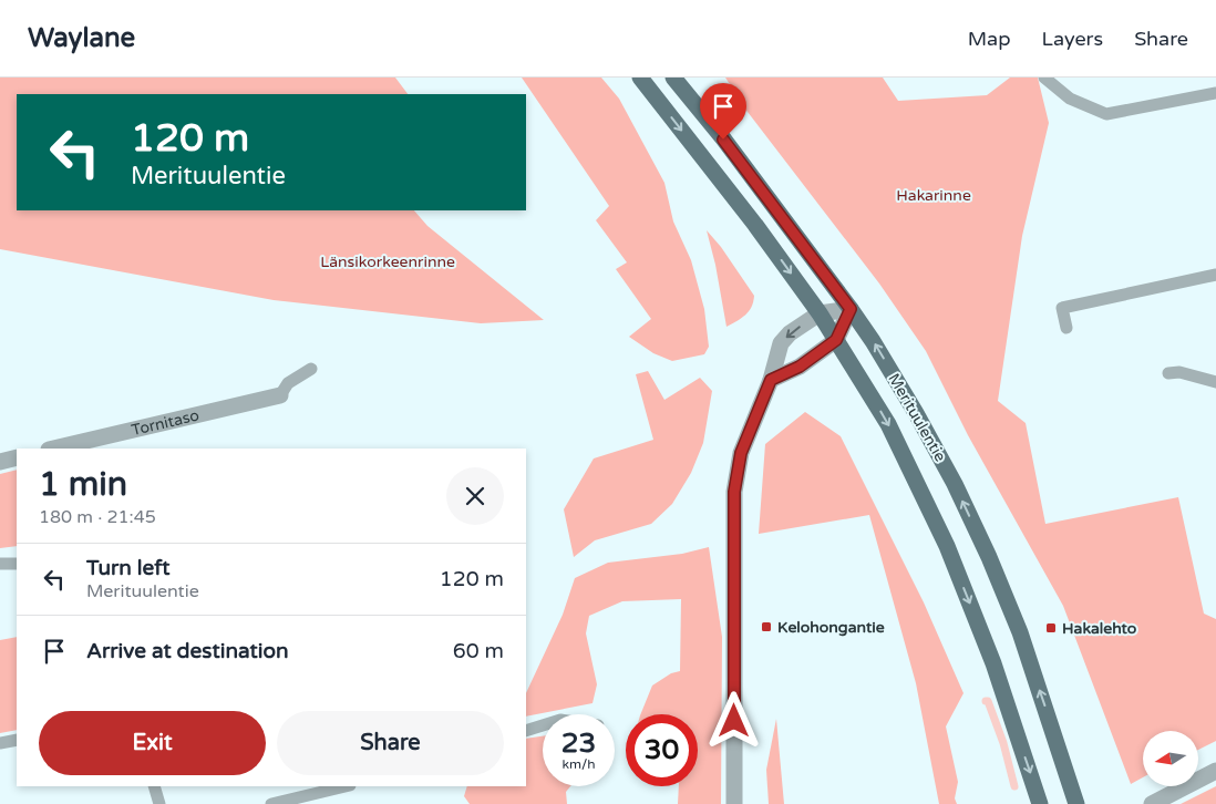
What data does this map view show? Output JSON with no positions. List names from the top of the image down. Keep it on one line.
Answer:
{"streets":{"main road":["Merituulentie"],"street":["Tornitaso"]},"parks":["Hakarinne","Länsikorkeenrinne"],"places":{"transit":["Kelohongantie","Hakalehto"]},"north":"left","page":{"header":"Waylane","nav":["Map","Layers","Share"],"turn":["120 m","Merituulentie"],"heading":["1 min","180 m · 21:45"],"list":[{"name":"Turn left","note":"Merituulentie","value":"120 m"},{"name":"Arrive at destination","value":"60 m"}],"buttons":["Exit","Share"],"speed":"23 km/h","limit":"30"}}
